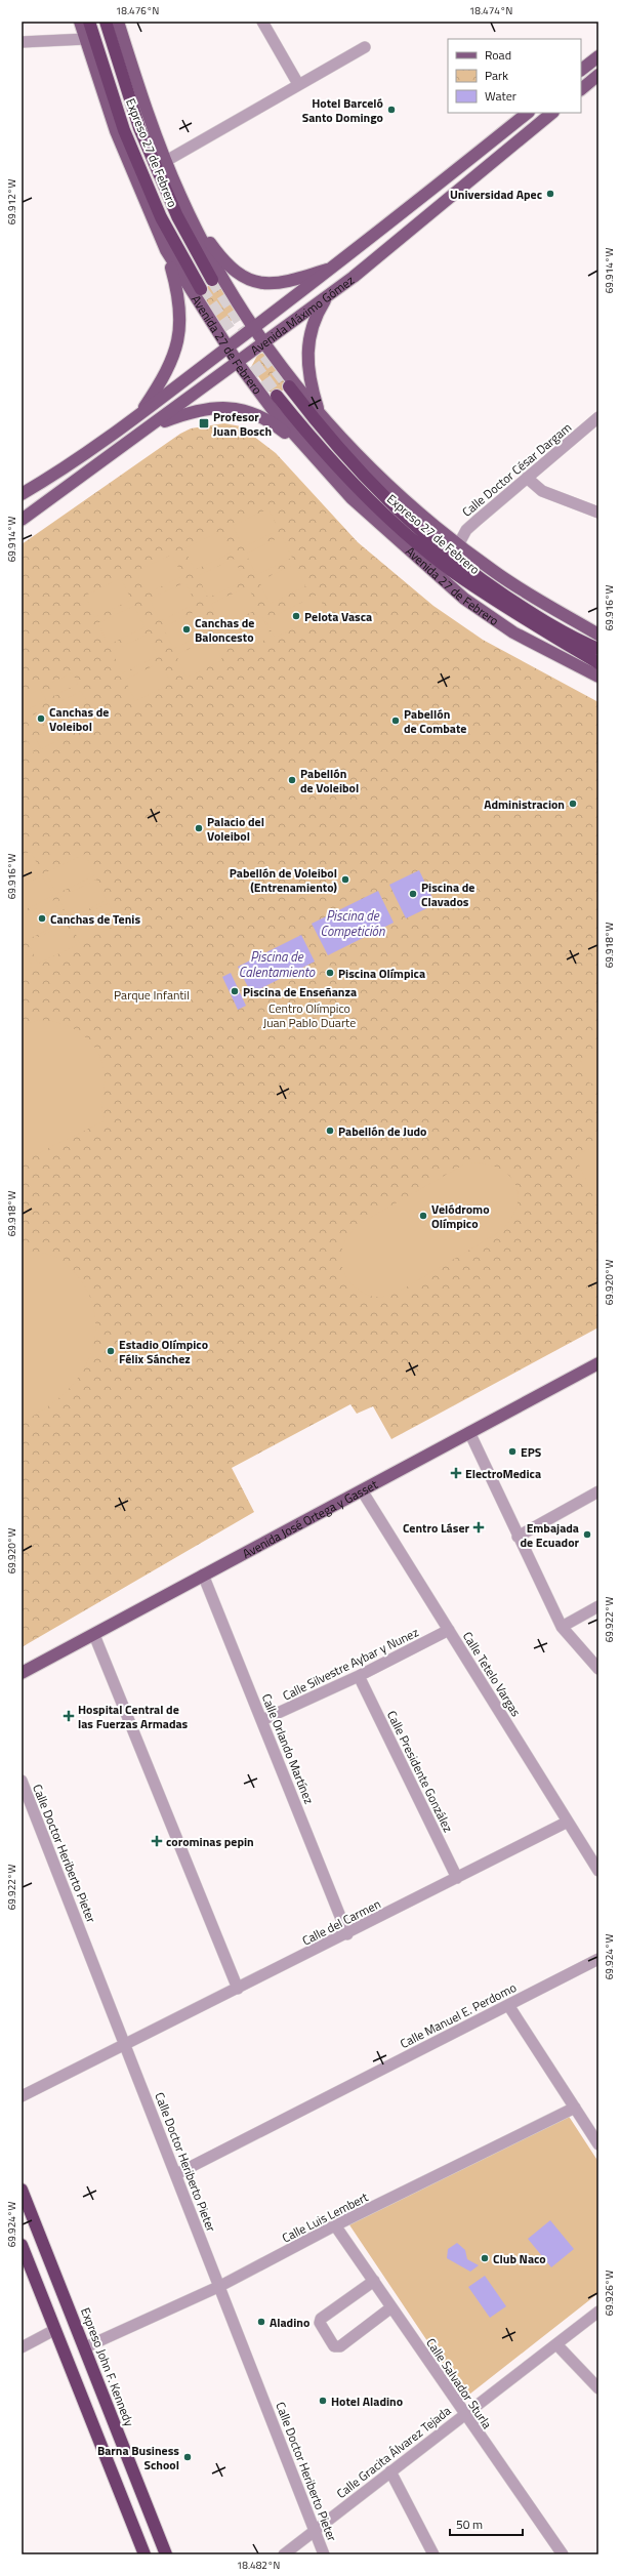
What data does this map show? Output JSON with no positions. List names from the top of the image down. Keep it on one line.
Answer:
{"streets":{"highway":["Expreso 27 de Febrero","Expreso John F. Kennedy"],"main road":["Avenida Máximo Gómez","Avenida 27 de Febrero","Avenida José Ortega y Gasset"],"street":["Calle Doctor César Dargam","Calle Silvestre Aybar y Nunez","Calle Tetelo Vargas","Calle Orlando Martínez","Calle Presidente González","Calle Doctor Heriberto Pieter","Calle del Carmen","Calle Manuel E. Perdomo","Calle Luis Lembert","Calle Salvador Sturla","Calle Gracita Álvarez Tejada"]},"crossings":[["Avenida Máximo Gómez","Avenida 27 de Febrero"],["Avenida José Ortega y Gasset","Calle Tetelo Vargas"],["Avenida José Ortega y Gasset","Calle Orlando Martínez"],["Calle Silvestre Aybar y Nunez","Calle Tetelo Vargas"],["Calle Silvestre Aybar y Nunez","Calle Orlando Martínez"],["Calle Silvestre Aybar y Nunez","Calle Presidente González"],["Calle Tetelo Vargas","Calle del Carmen"],["Calle Orlando Martínez","Calle del Carmen"],["Calle Presidente González","Calle del Carmen"],["Calle Doctor Heriberto Pieter","Calle del Carmen"],["Calle Doctor Heriberto Pieter","Calle Manuel E. Perdomo"],["Calle Doctor Heriberto Pieter","Calle Luis Lembert"],["Calle Doctor Heriberto Pieter","Calle Gracita Álvarez Tejada"],["Calle Luis Lembert","Expreso John F. Kennedy"],["Calle Luis Lembert","Calle Salvador Sturla"],["Calle Salvador Sturla","Calle Gracita Álvarez Tejada"]],"water":["Piscina de Competición","Piscina de Calentamiento"],"parks":["Parque Infantil","Centro Olímpico Juan Pablo Duarte"],"places":{"other":["Hotel Barceló Santo Domingo","Universidad Apec","Pelota Vasca","Canchas de Baloncesto","Canchas de Voleibol","Pabellón de Combate","Pabellón de Voleibol","Administracion","Palacio del Voleibol","Pabellón de Voleibol (Entrenamiento)","Piscina de Clavados","Canchas de Tenis","Piscina Olímpica","Piscina de Enseñanza","Pabellón de Judo","Velódromo Olímpico","Estadio Olímpico Félix Sánchez","EPS","Embajada de Ecuador","Club Naco","Aladino","Hotel Aladino","Barna Business School"],"transit":["Profesor Juan Bosch"],"health":["ElectroMedica","Centro Láser","Hospital Central de las Fuerzas Armadas","corominas pepin"]},"legend":["Road","Park","Water"],"scale_bar":"50 m","coordinates":["18.476°N","18.474°N","69.912°W","69.914°W","69.916°W","69.918°W","69.920°W","69.922°W","69.924°W","69.926°W","18.482°N"]}
